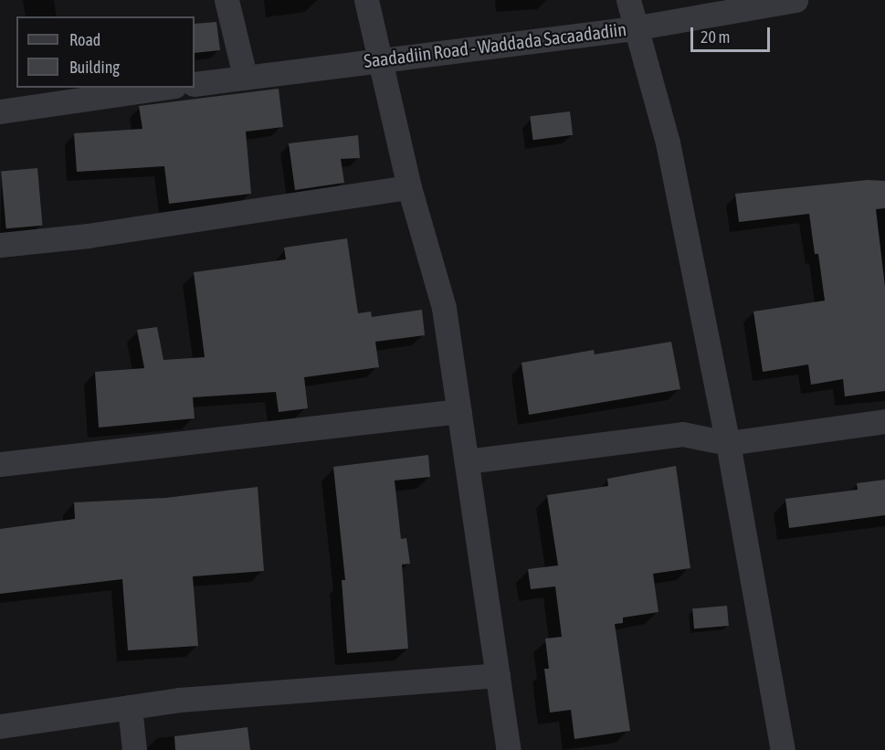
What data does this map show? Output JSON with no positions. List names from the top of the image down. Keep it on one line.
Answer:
{"streets":{"street":["Saadadiin Road - Waddada Sacaadadiin"]},"legend":["Road","Building"],"scale_bar":"20 m"}
